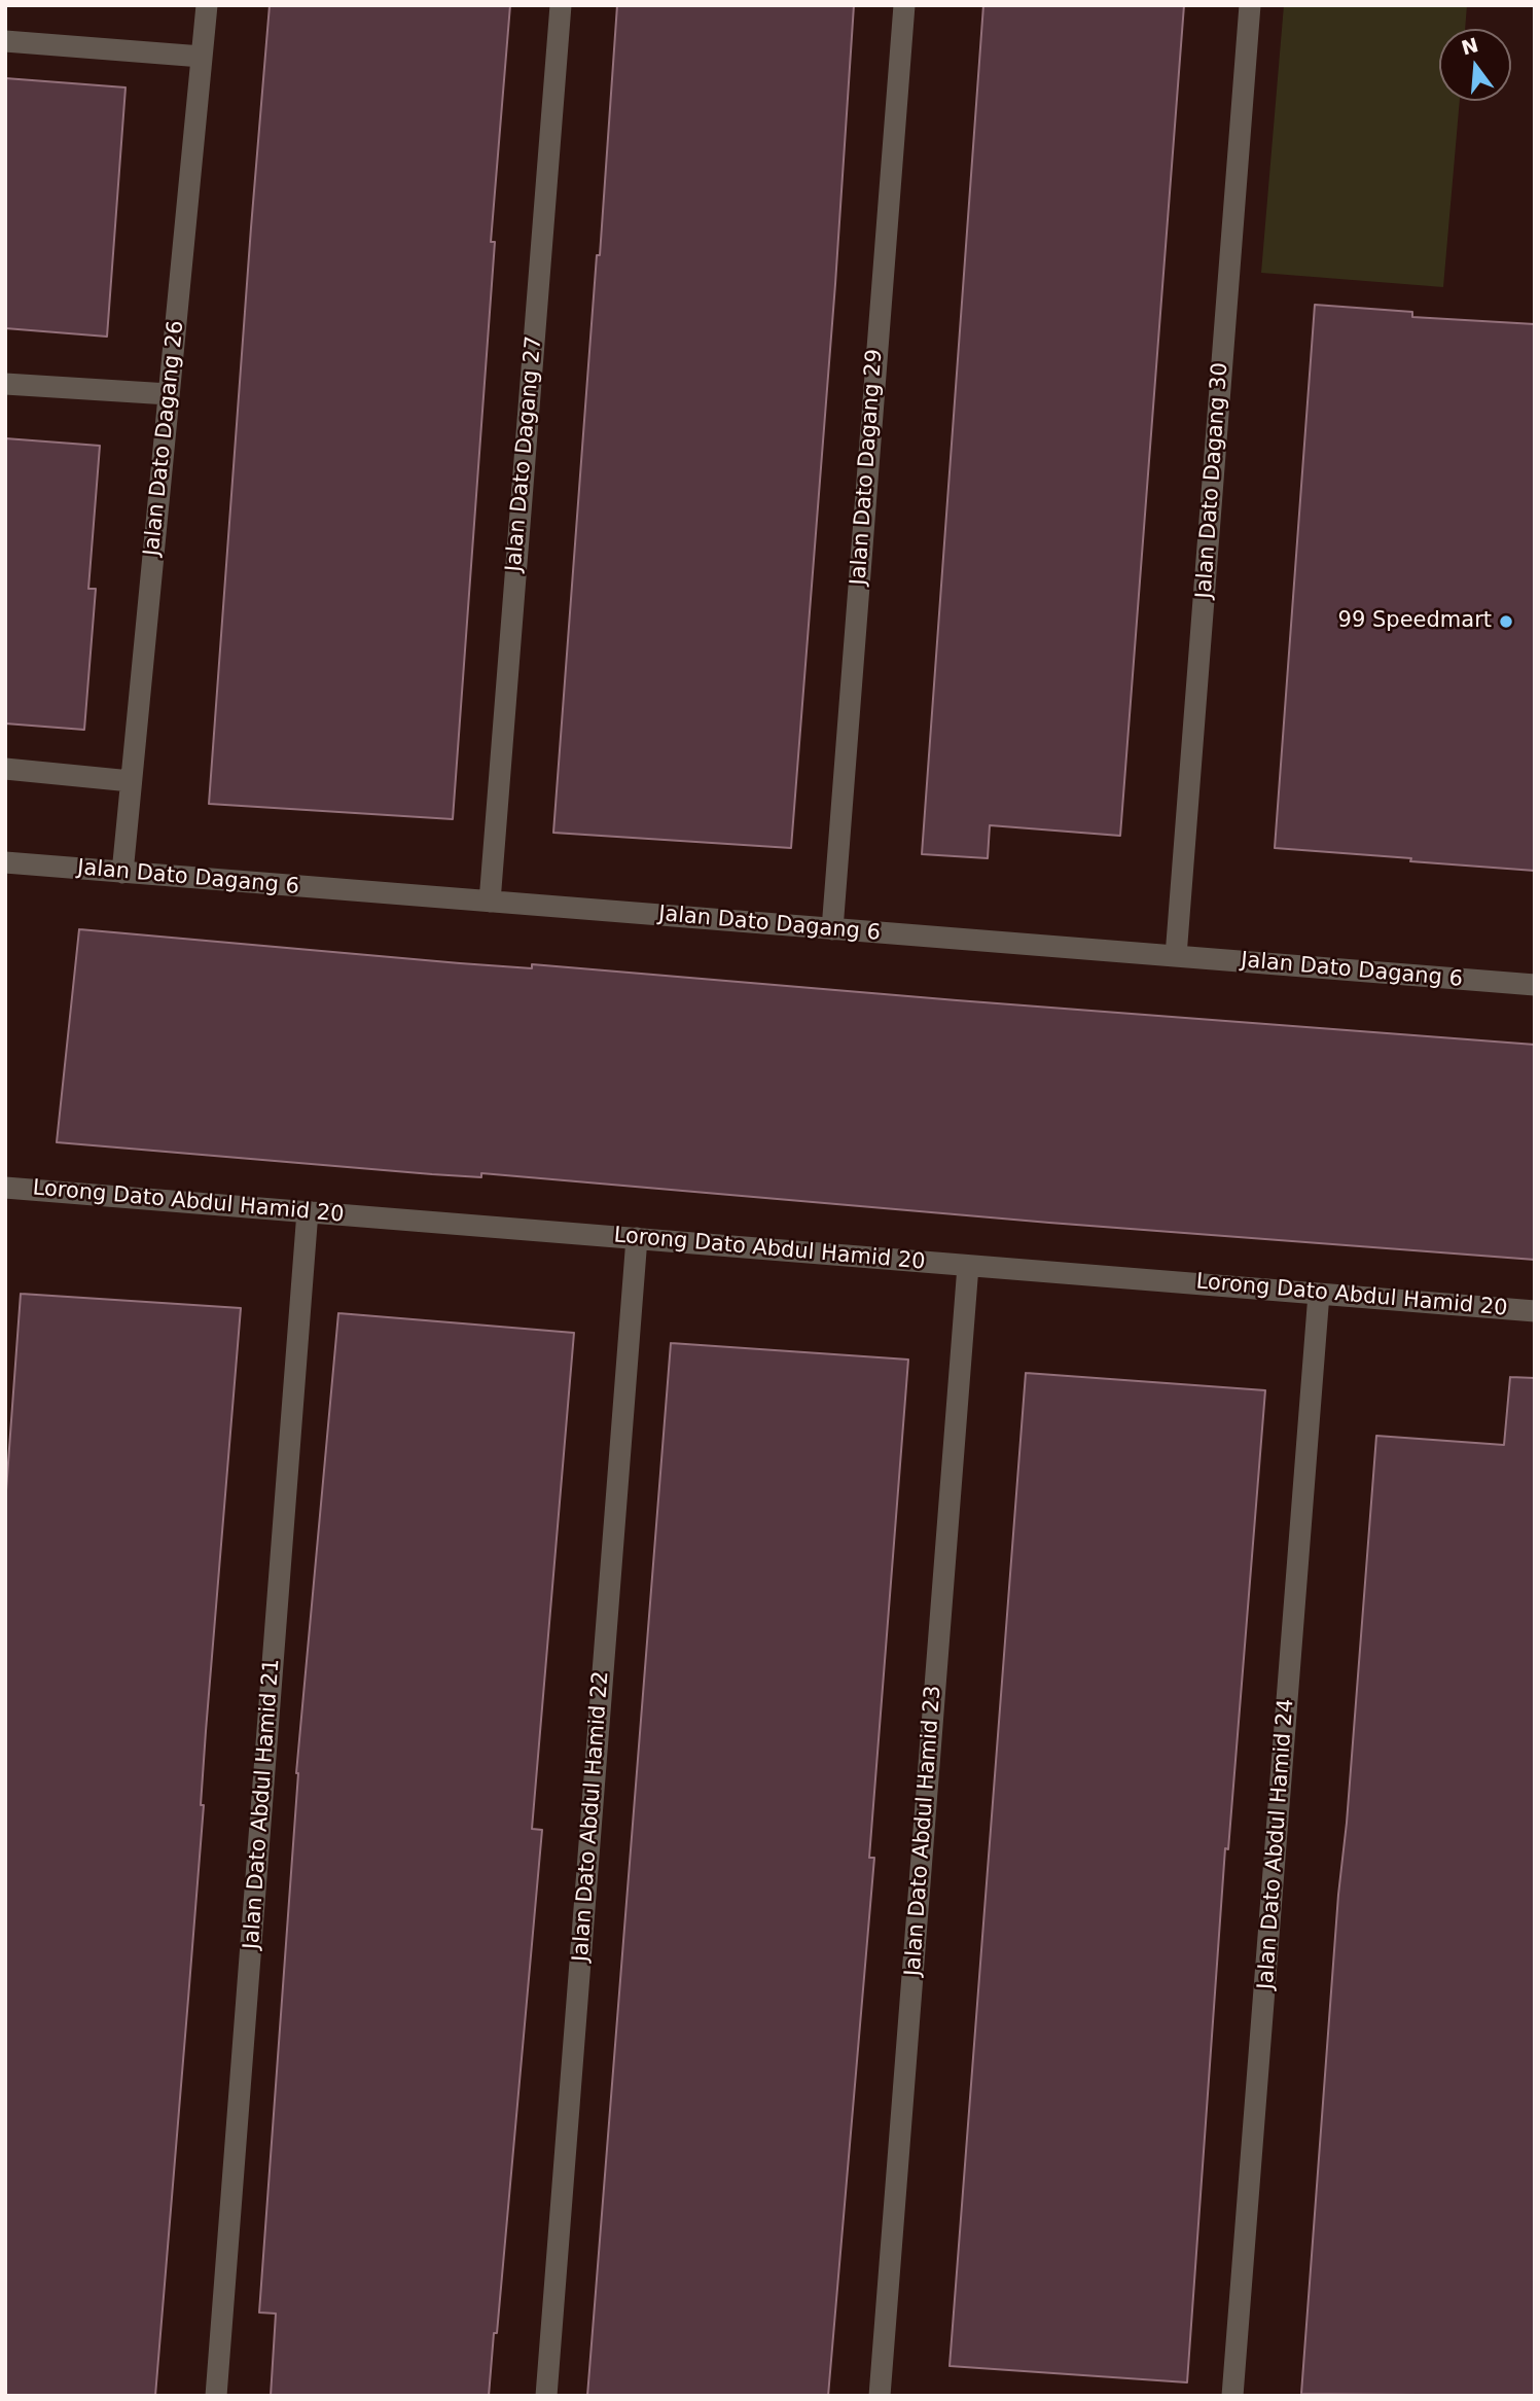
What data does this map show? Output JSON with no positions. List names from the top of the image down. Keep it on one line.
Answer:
{"streets":{"street":["Jalan Dato Dagang 26","Jalan Dato Dagang 27","Jalan Dato Dagang 29","Jalan Dato Dagang 30","Jalan Dato Dagang 6","Lorong Dato Abdul Hamid 20","Jalan Dato Abdul Hamid 21","Jalan Dato Abdul Hamid 22","Jalan Dato Abdul Hamid 23","Jalan Dato Abdul Hamid 24"]},"crossings":[["Jalan Dato Dagang 26","Jalan Dato Dagang 6"],["Jalan Dato Dagang 27","Jalan Dato Dagang 6"],["Jalan Dato Dagang 29","Jalan Dato Dagang 6"],["Jalan Dato Dagang 30","Jalan Dato Dagang 6"],["Lorong Dato Abdul Hamid 20","Jalan Dato Abdul Hamid 21"],["Lorong Dato Abdul Hamid 20","Jalan Dato Abdul Hamid 22"],["Lorong Dato Abdul Hamid 20","Jalan Dato Abdul Hamid 23"],["Lorong Dato Abdul Hamid 20","Jalan Dato Abdul Hamid 24"]],"places":["99 Speedmart"],"north":"top"}
